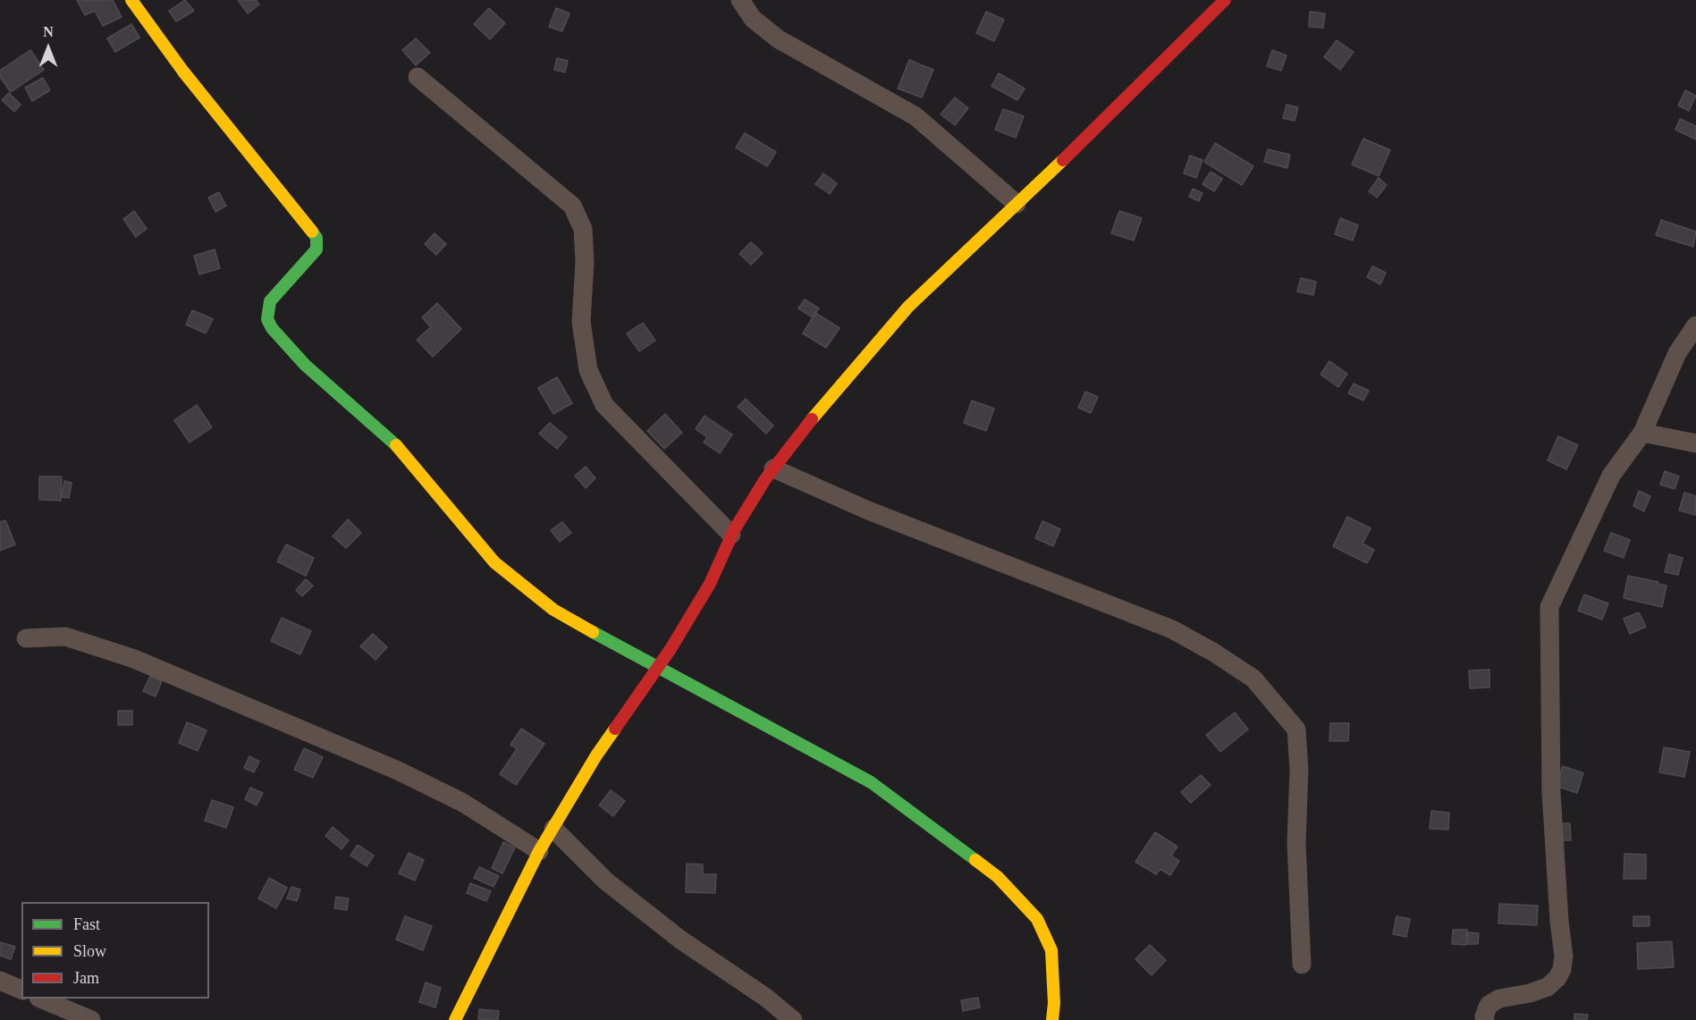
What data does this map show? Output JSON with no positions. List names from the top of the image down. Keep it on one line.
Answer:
{"legend":["Fast","Slow","Jam"],"north":"top"}
